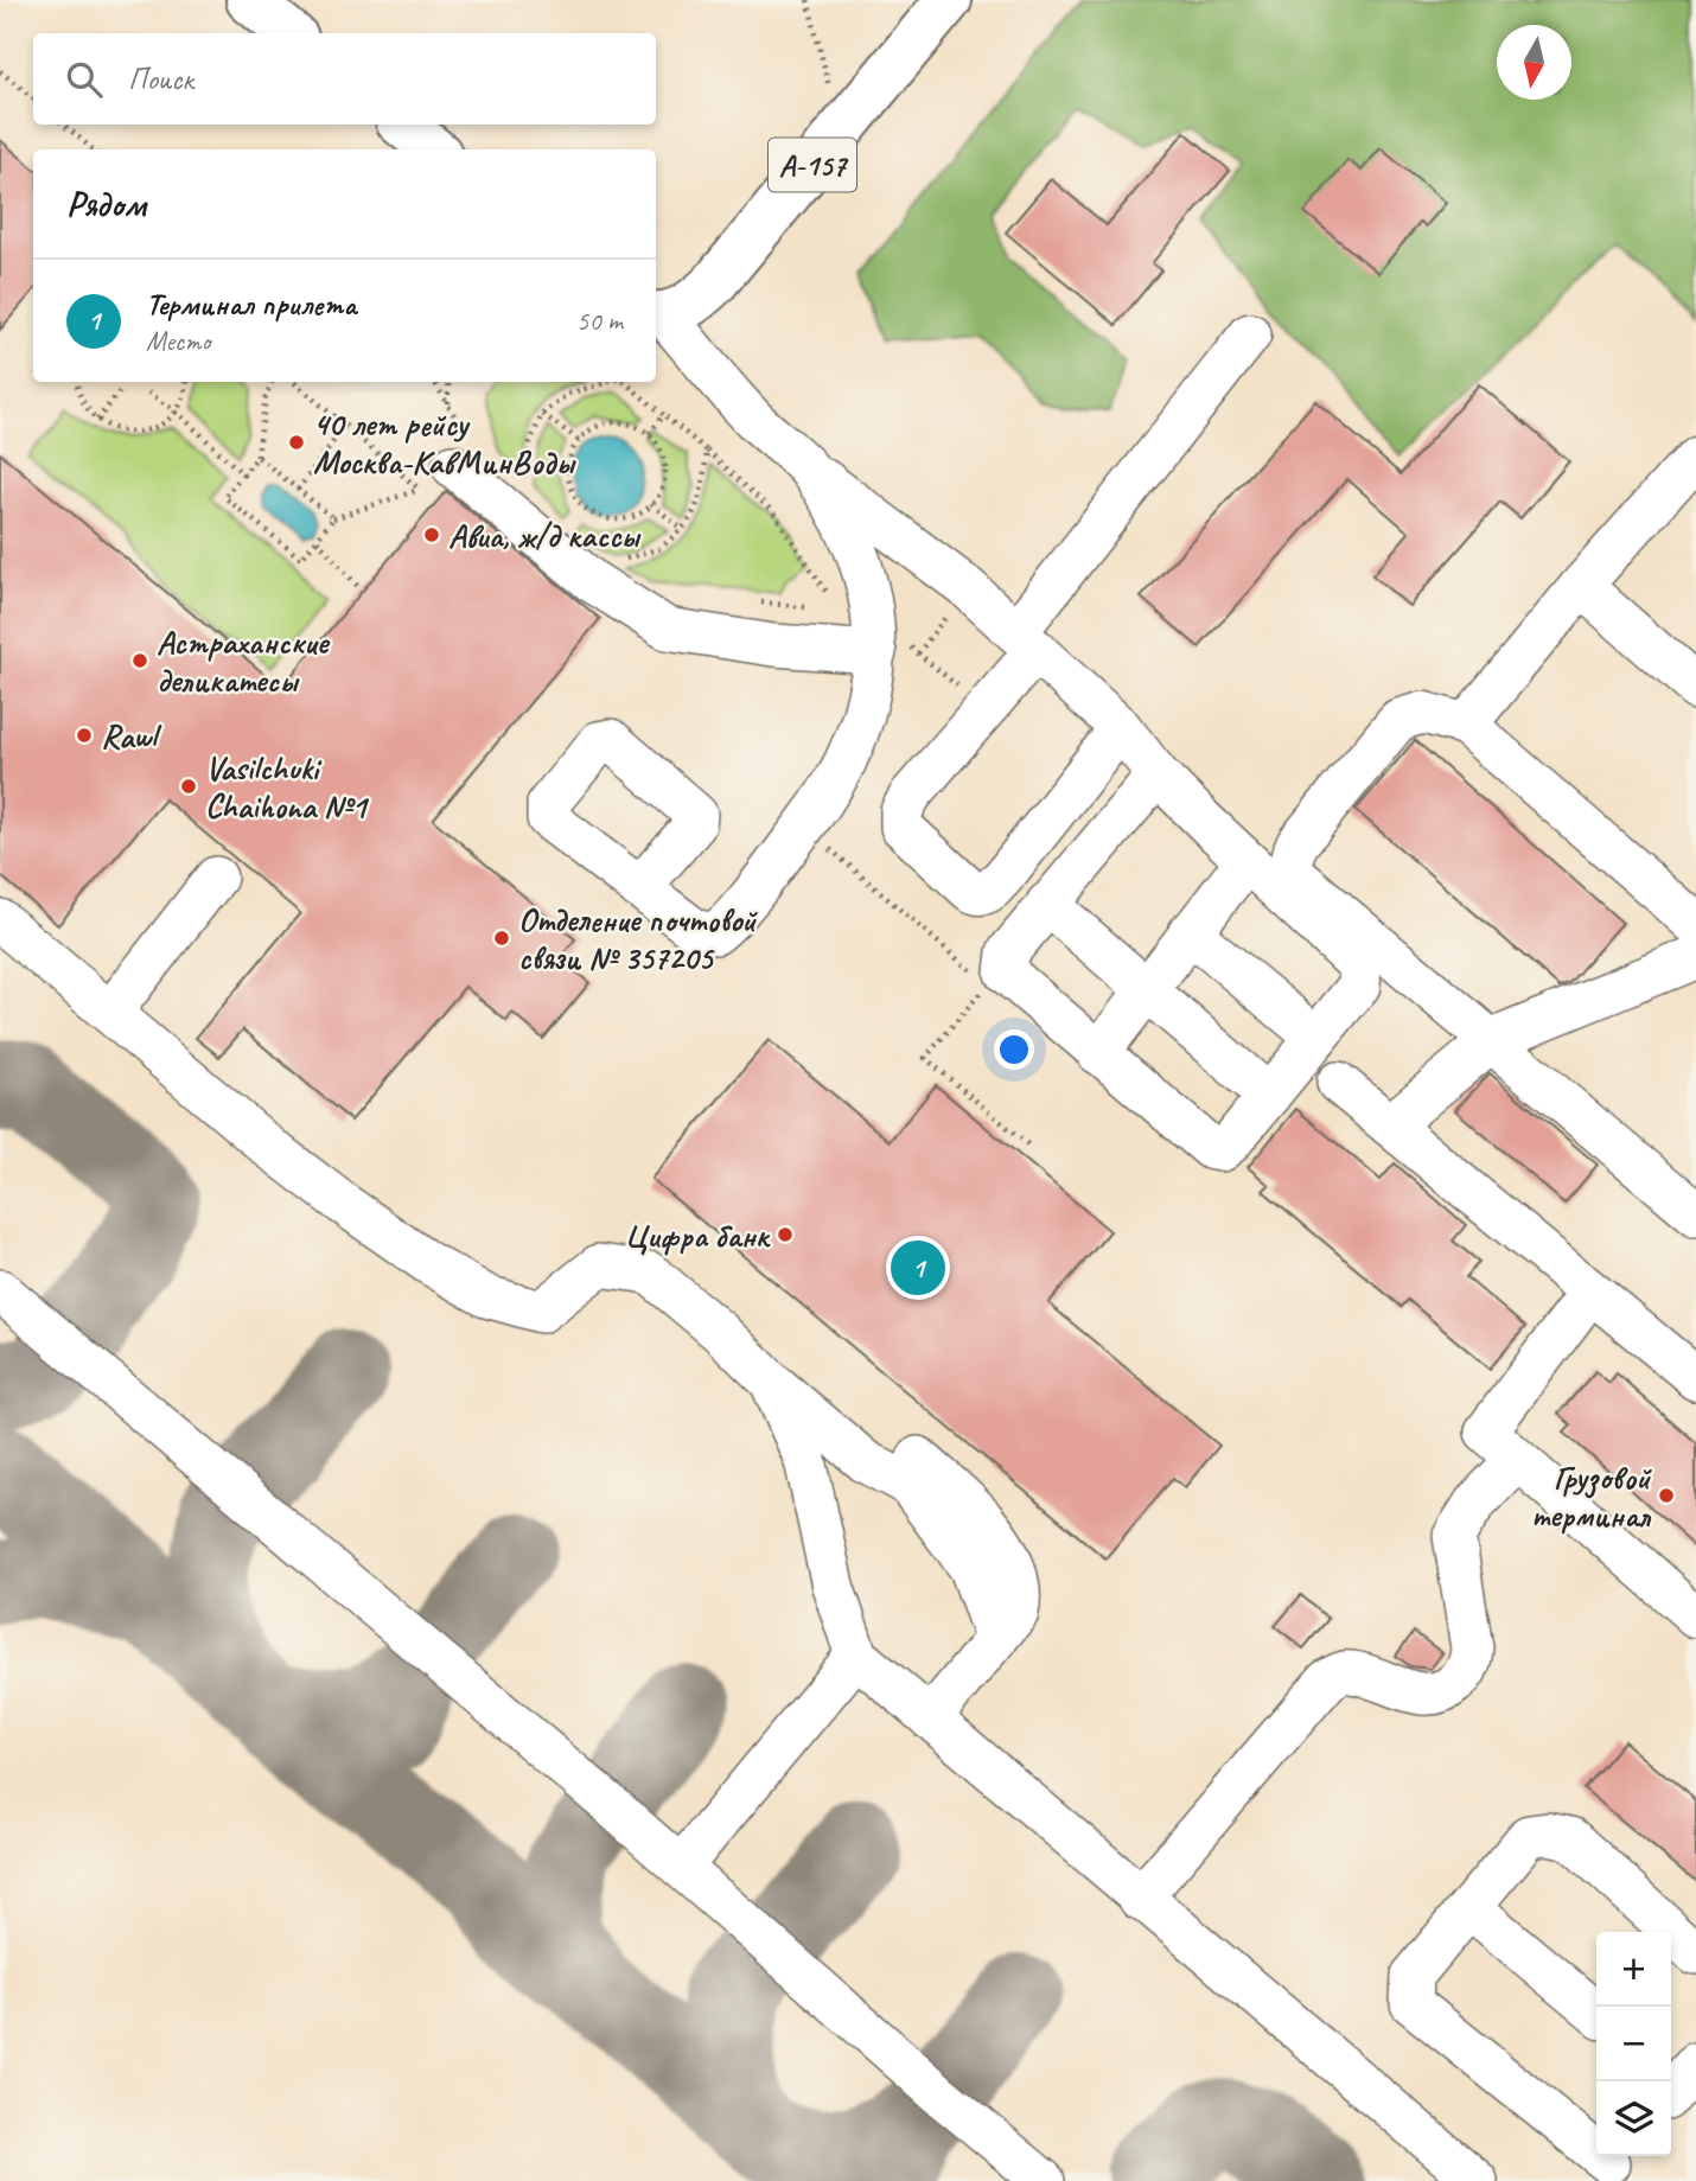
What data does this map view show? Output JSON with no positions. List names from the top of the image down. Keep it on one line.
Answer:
{"streets":{"main road":["А-157"]},"places":["40 лет рейсу Москва-КавМинВоды","Авиа, ж/д кассы","Астраханские деликатесы","Rawl","Vasilchuki Chaihona №1","Отделение почтовой связи № 357205","Цифра банк","Грузовой терминал"],"north":"bottom","page":{"search":"Поиск","heading":"Рядом","list":[{"mark":"1","name":"Терминал прилета","note":"Место","value":"50 m"}],"pins":"1","map_buttons":["+","−"]}}
